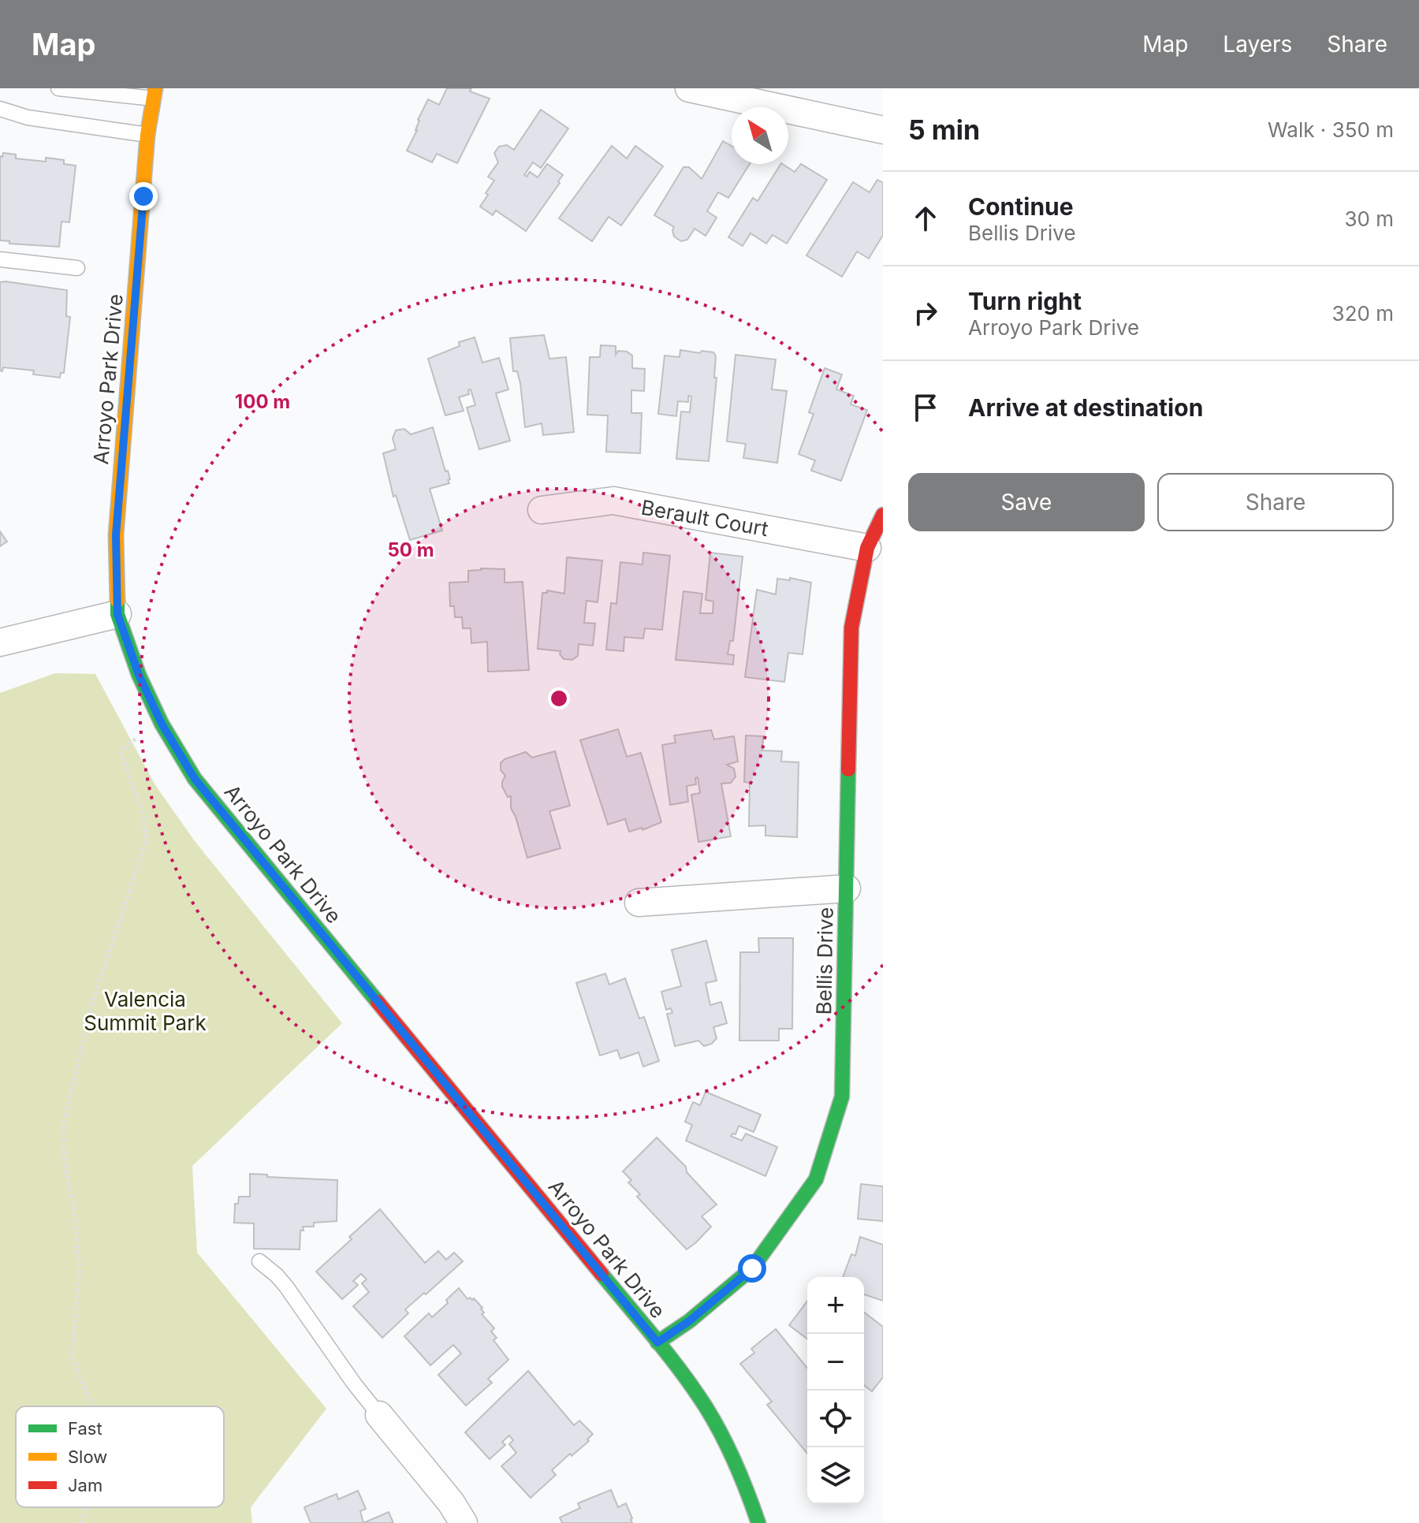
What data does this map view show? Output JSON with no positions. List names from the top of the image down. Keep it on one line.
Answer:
{"streets":{"street":["Arroyo Park Drive","Berault Court","Bellis Drive"]},"crossings":[["Arroyo Park Drive","Bellis Drive"],["Berault Court","Bellis Drive"]],"parks":["Valencia Summit Park"],"legend":["Fast","Slow","Jam"],"north":"top left","page":{"header":"Map","nav":["Map","Layers","Share"],"heading":["5 min","Walk · 350 m"],"list":[["Continue","Bellis Drive","30 m"],["Turn right","Arroyo Park Drive","320 m"],"Arrive at destination"],"buttons":["Save","Share"],"map_buttons":["+","−"]},"rings":["100 m","50 m"]}
